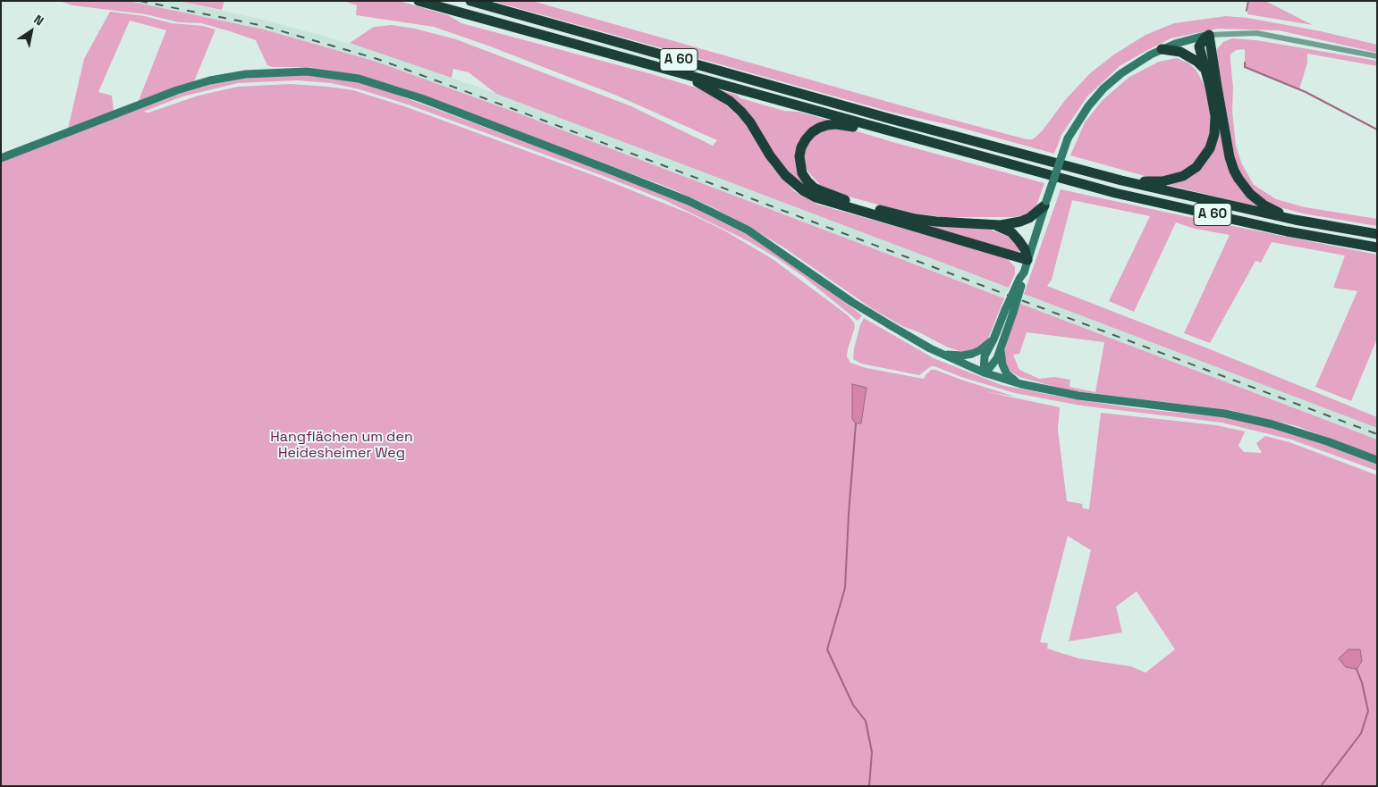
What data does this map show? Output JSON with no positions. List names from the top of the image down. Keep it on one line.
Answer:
{"streets":{"highway":["A 60"]},"parks":["Hangflächen um den Heidesheimer Weg"],"north":"top right"}
